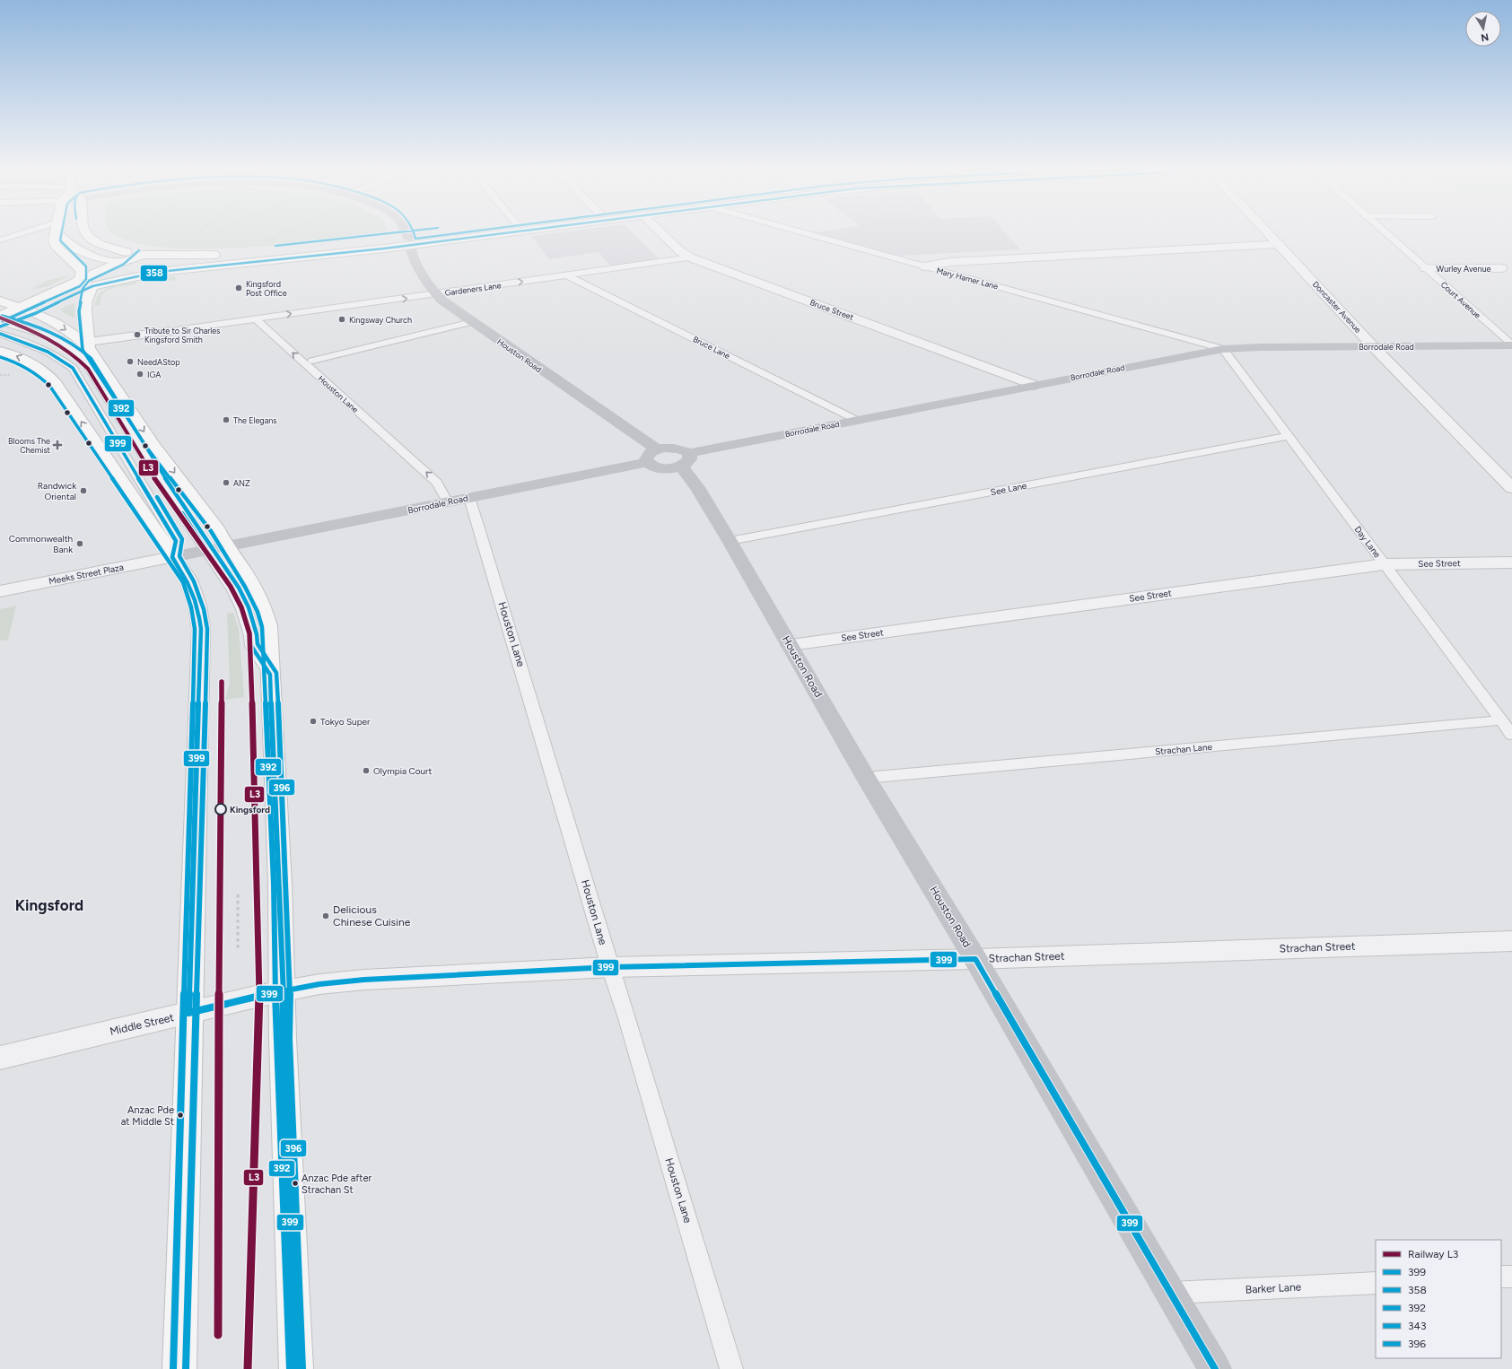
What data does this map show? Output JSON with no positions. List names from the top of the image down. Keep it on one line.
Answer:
{"streets":{"street":["Wurley Avenue","Doncaster Avenue","Bruce Street","Borrodale Road","Houston Road","See Street","Meeks Street Plaza","Strachan Street","Middle Street"],"lane":["Mary Hamer Lane","Gardeners Lane","Court Avenue","Bruce Lane","Houston Lane","See Lane","Day Lane","Strachan Lane","Barker Lane"]},"crossings":[["Wurley Avenue","Court Avenue"],["Mary Hamer Lane","Borrodale Road"],["Mary Hamer Lane","Day Lane"],["Gardeners Lane","Bruce Street"],["Gardeners Lane","Bruce Lane"],["Gardeners Lane","Houston Road"],["Gardeners Lane","Houston Lane"],["Court Avenue","Borrodale Road"],["Doncaster Avenue","Borrodale Road"],["Bruce Street","Borrodale Road"],["Borrodale Road","Bruce Lane"],["Borrodale Road","Houston Road"],["Borrodale Road","Houston Lane"],["Borrodale Road","Day Lane"],["Borrodale Road","Meeks Street Plaza"],["Houston Road","See Lane"],["Houston Road","See Street"],["Houston Road","Strachan Lane"],["Houston Road","Strachan Street"],["Houston Road","Barker Lane"],["Houston Lane","Strachan Street"],["See Lane","Day Lane"],["Day Lane","See Street"],["Day Lane","Strachan Lane"],["Strachan Street","Middle Street"]],"districts":["Kingsford"],"places":{"other":["Kingsford Post Office","Kingsway Church","Tribute to Sir Charles Kingsford Smith","NeedAStop","IGA","The Elegans","ANZ","Randwick Oriental","Commonwealth Bank","Tokyo Super","Olympia Court","Kingsford","Delicious Chinese Cuisine","Anzac Pde at Middle St","Anzac Pde after Strachan St"],"health":["Blooms The Chemist"]},"lines":["transit line 358","transit line 392","transit line 343","transit line 396","rail line L3","transit line 399"],"legend":["Railway L3","399","358","392","343","396"],"north":"bottom"}
